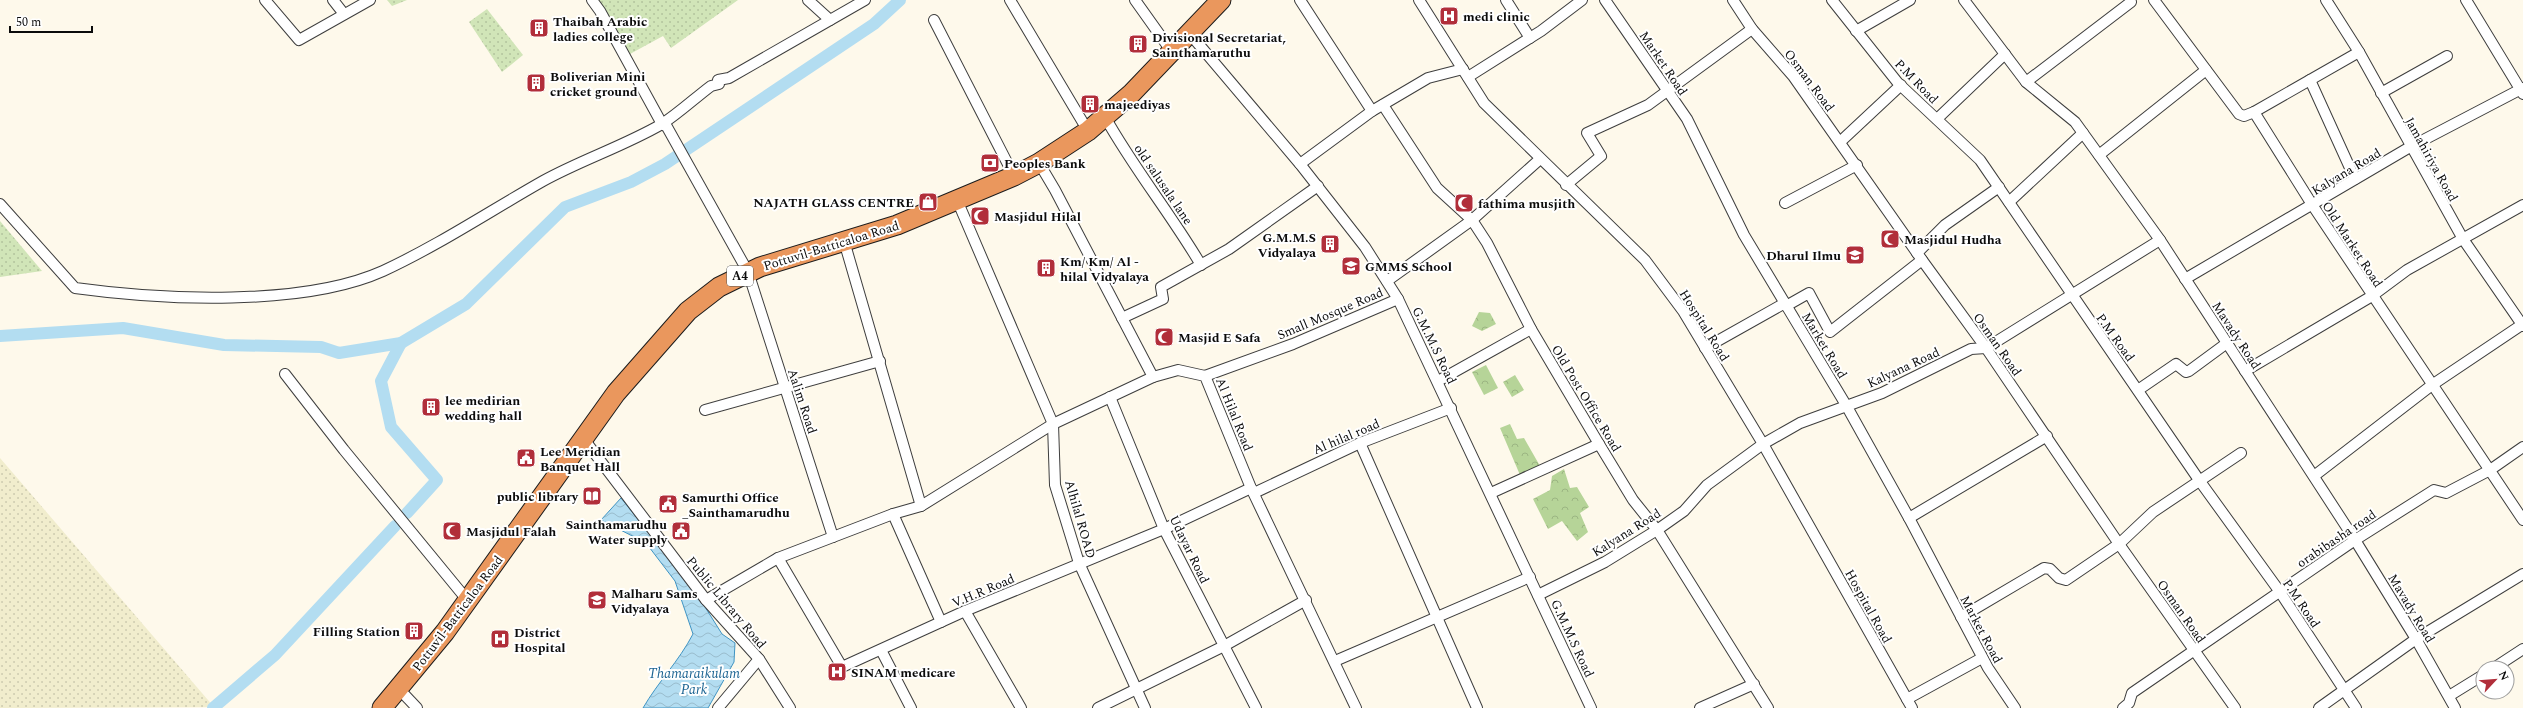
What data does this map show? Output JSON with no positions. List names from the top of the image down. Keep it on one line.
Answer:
{"streets":{"highway":["Pottuvil-Batticaloa Road","A4"],"street":["Market Road","Osman Road","P.M Road","Jamahiriya Road","Kalyana Road","old salusala lane","Old Market Road","Small Mosque Road","Hospital Road","Mavady Road","G.M.M.S Road","Old Post Office Road","Aalim Road","Al Hilal Road","Al hilal road","Alhilal ROAD","orabibasha road","Udayar Road","V.H.R Road","Public Library Road"]},"crossings":[["Market Road","Osman Road"],["Market Road","Kalyana Road"],["Osman Road","Kalyana Road"],["Osman Road","orabibasha road"],["P.M Road","Kalyana Road"],["P.M Road","orabibasha road"],["Jamahiriya Road","Kalyana Road"],["Kalyana Road","Old Market Road"],["Kalyana Road","Hospital Road"],["Kalyana Road","Mavady Road"],["Kalyana Road","G.M.M.S Road"],["Kalyana Road","Old Post Office Road"],["old salusala lane","Pottuvil-Batticaloa Road"],["Old Market Road","orabibasha road"],["Pottuvil-Batticaloa Road","G.M.M.S Road"],["Pottuvil-Batticaloa Road","Aalim Road"],["Pottuvil-Batticaloa Road","Alhilal ROAD"],["Pottuvil-Batticaloa Road","Public Library Road"],["Small Mosque Road","G.M.M.S Road"],["Small Mosque Road","Al Hilal Road"],["Mavady Road","orabibasha road"],["G.M.M.S Road","Al hilal road"],["Aalim Road","Al Hilal Road"],["Al Hilal Road","Al hilal road"],["Al Hilal Road","Alhilal ROAD"],["Al Hilal Road","Udayar Road"],["Al Hilal Road","V.H.R Road"],["Al Hilal Road","Public Library Road"],["Al hilal road","V.H.R Road"],["Alhilal ROAD","V.H.R Road"],["Udayar Road","V.H.R Road"]],"water":["Thamaraikulam Park"],"places":{"hospital":["medi clinic","District Hospital","SINAM medicare"],"building":["Thaibah Arabic ladies college","Divisional Secretariat, Sainthamaruthu","Boliverian Mini cricket ground","majeediyas","G.M.M.S Vidyalaya","Km/ Km/ Al - hilal Vidyalaya","lee medirian wedding hall","Filling Station"],"bank":["Peoples Bank"],"shop":["NAJATH GLASS CENTRE"],"mosque":["fathima musjith","Masjidul Hilal","Masjidul Hudha","Masjid E Safa","Masjidul Falah"],"school or university":["Dharul Ilmu","GMMS School","Malharu Sams Vidyalaya"],"public building":["Lee Meridian Banquet Hall","Samurthi Office _Sainthamarudhu","Sainthamarudhu Water supply"],"library":["public library"]},"scale_bar":"50 m","north":"top right"}
